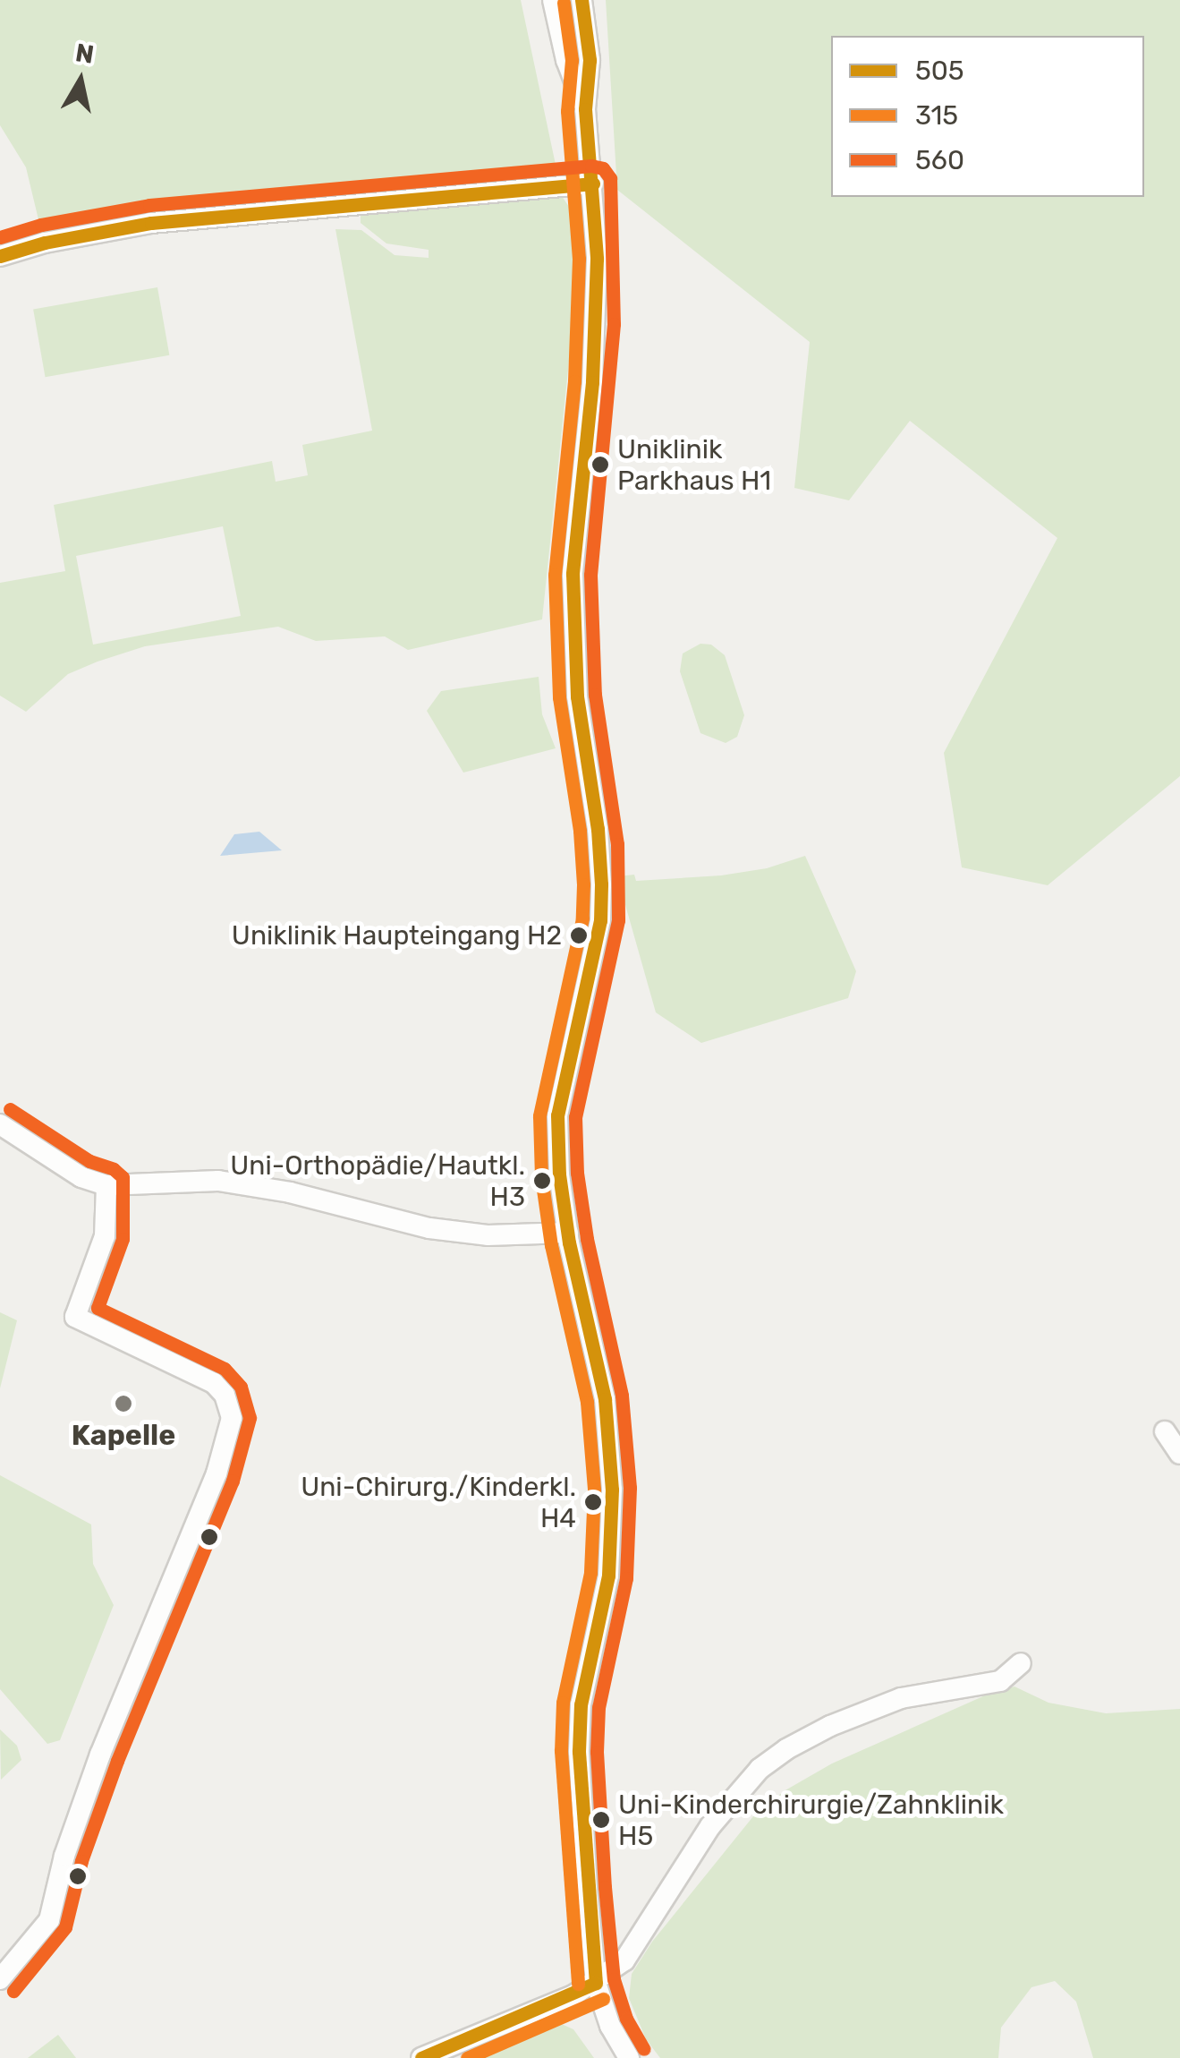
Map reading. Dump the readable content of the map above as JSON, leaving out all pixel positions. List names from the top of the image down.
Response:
{
  "places": [
    "Uniklinik Parkhaus H1",
    "Uniklinik Haupteingang H2",
    "Uni-Orthopädie/Hautkl. H3",
    "Kapelle",
    "Uni-Chirurg./Kinderkl. H4",
    "Uni-Kinderchirurgie/Zahnklinik H5"
  ],
  "lines": ["transit line 505", "transit line 315", "transit line 560"],
  "legend": ["505", "315", "560"],
  "north": "top"
}
